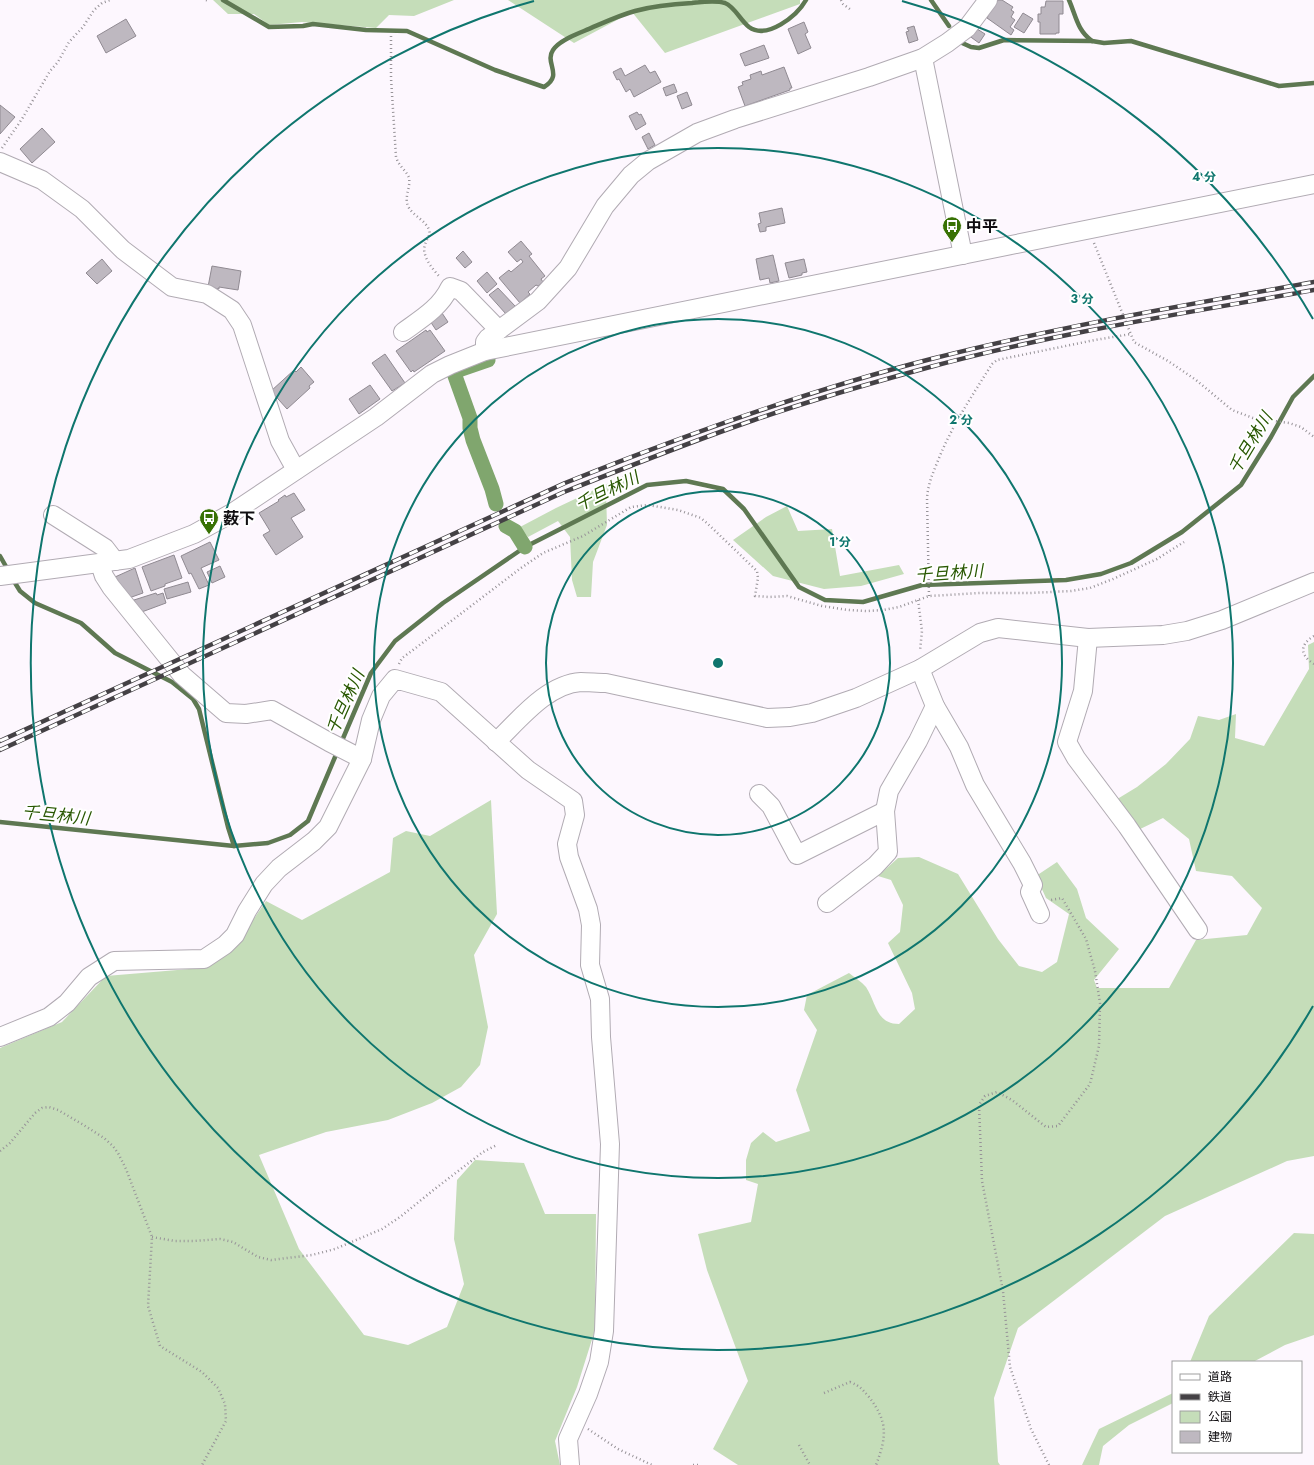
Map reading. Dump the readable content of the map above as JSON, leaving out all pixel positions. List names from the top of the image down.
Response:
{
  "water": ["千旦林川"],
  "places": {
    "bus stop": ["中平", "薮下"]
  },
  "legend": [
    "道路",
    "鉄道",
    "公園",
    "建物"
  ],
  "rings": [
    "4 分",
    "3 分",
    "2 分",
    "1 分"
  ]
}
